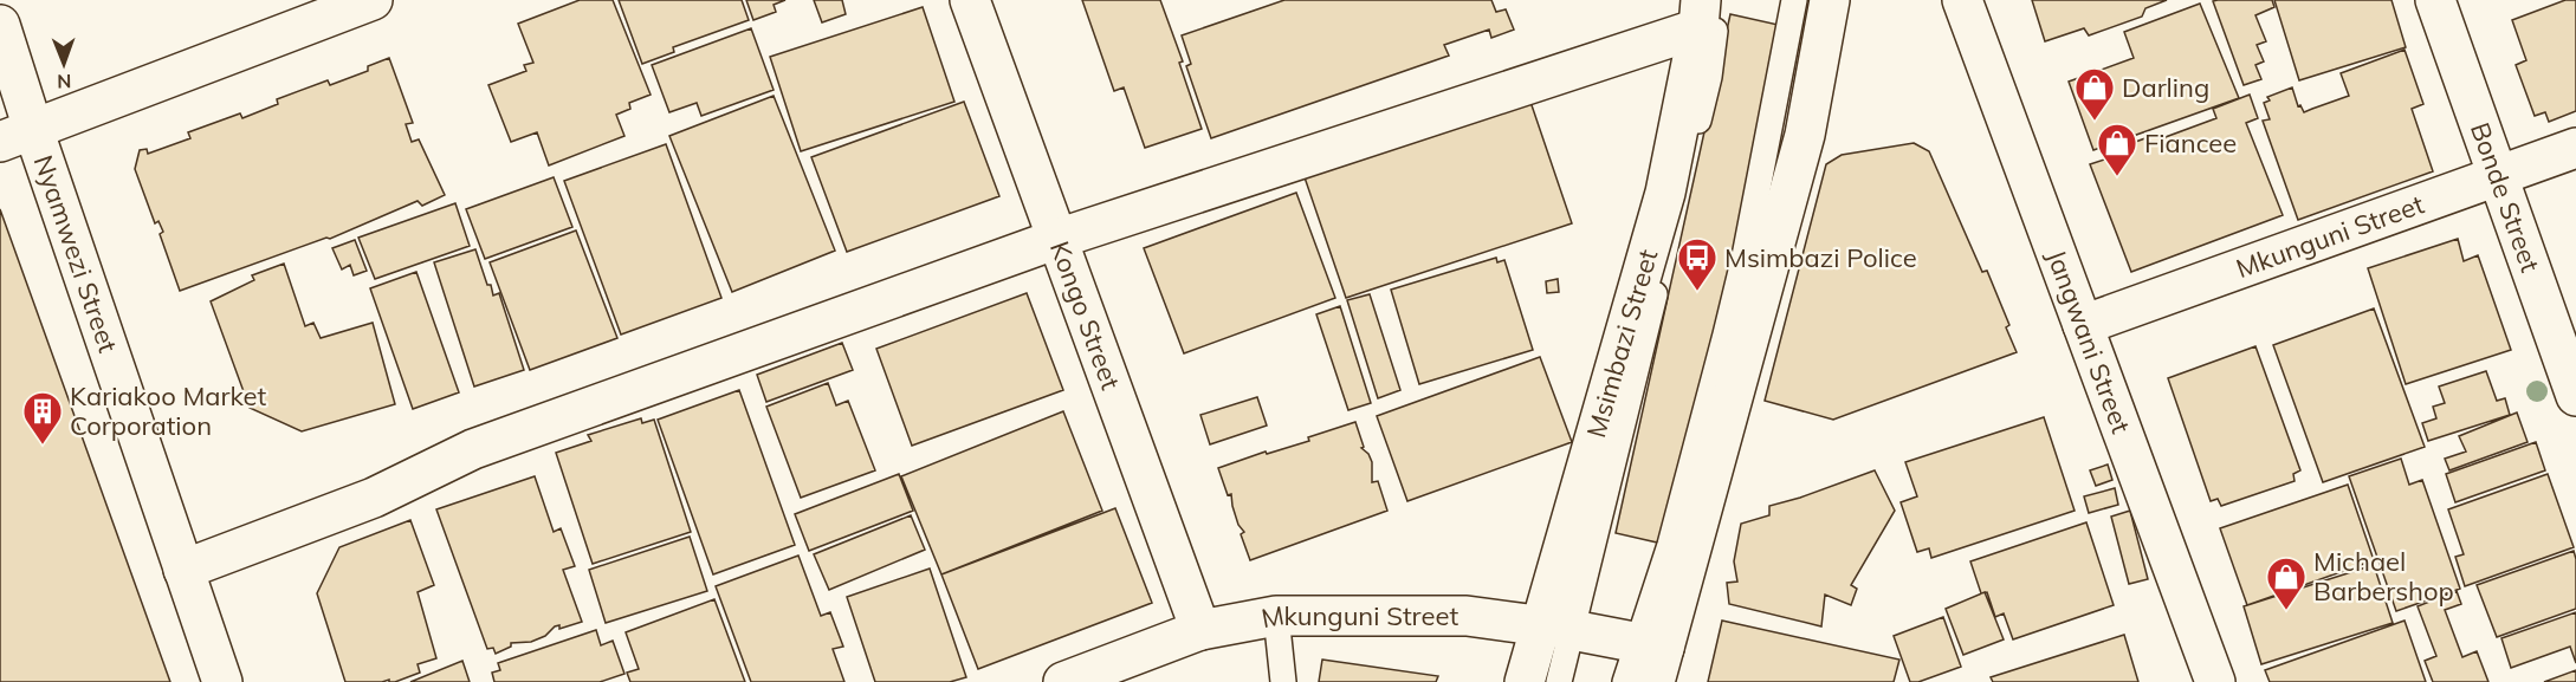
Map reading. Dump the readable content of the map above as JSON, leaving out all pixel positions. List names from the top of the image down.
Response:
{
  "streets": {
    "street": [
      "Bonde Street",
      "Mkunguni Street",
      "Nyamwezi Street",
      "Kongo Street",
      "Jangwani Street",
      "Msimbazi Street"
    ]
  },
  "crossings": [
    ["Bonde Street", "Mkunguni Street"],
    ["Mkunguni Street", "Kongo Street"],
    ["Mkunguni Street", "Jangwani Street"],
    ["Mkunguni Street", "Msimbazi Street"]
  ],
  "places": {
    "shop": ["Darling", "Fiancee", "Michael Barbershop"],
    "bus stop": ["Msimbazi Police"],
    "building": ["Kariakoo Market Corporation"]
  },
  "north": "bottom"
}
